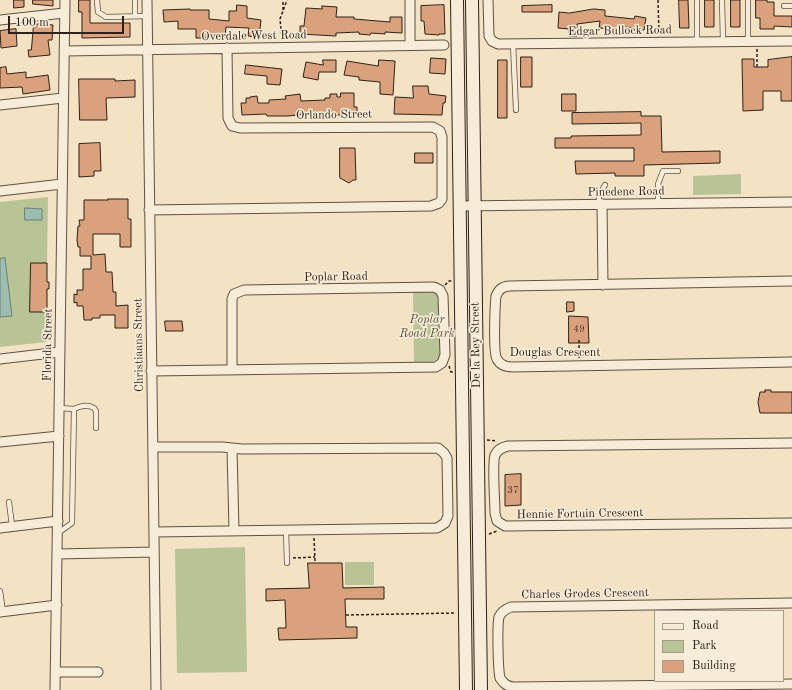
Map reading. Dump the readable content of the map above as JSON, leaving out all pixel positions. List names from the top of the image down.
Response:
{
  "streets": {
    "main road": ["De la Rey Street"],
    "street": [
      "Edgar Bullock Road",
      "Overdale West Road",
      "Orlando Street",
      "Pinedene Road",
      "Poplar Road",
      "Florida Street",
      "Christiaans Street",
      "Douglas Crescent",
      "Hennie Fortuin Crescent",
      "Charles Grodes Crescent"
    ]
  },
  "crossings": [
    ["Overdale West Road", "Orlando Street"],
    ["Overdale West Road", "Florida Street"],
    ["Overdale West Road", "Christiaans Street"],
    ["Orlando Street", "Christiaans Street"],
    ["Pinedene Road", "De la Rey Street"]
  ],
  "parks": ["Poplar Road Park"],
  "house_numbers": ["49", "37"],
  "legend": ["Road", "Park", "Building"],
  "scale_bar": "100 m"
}
